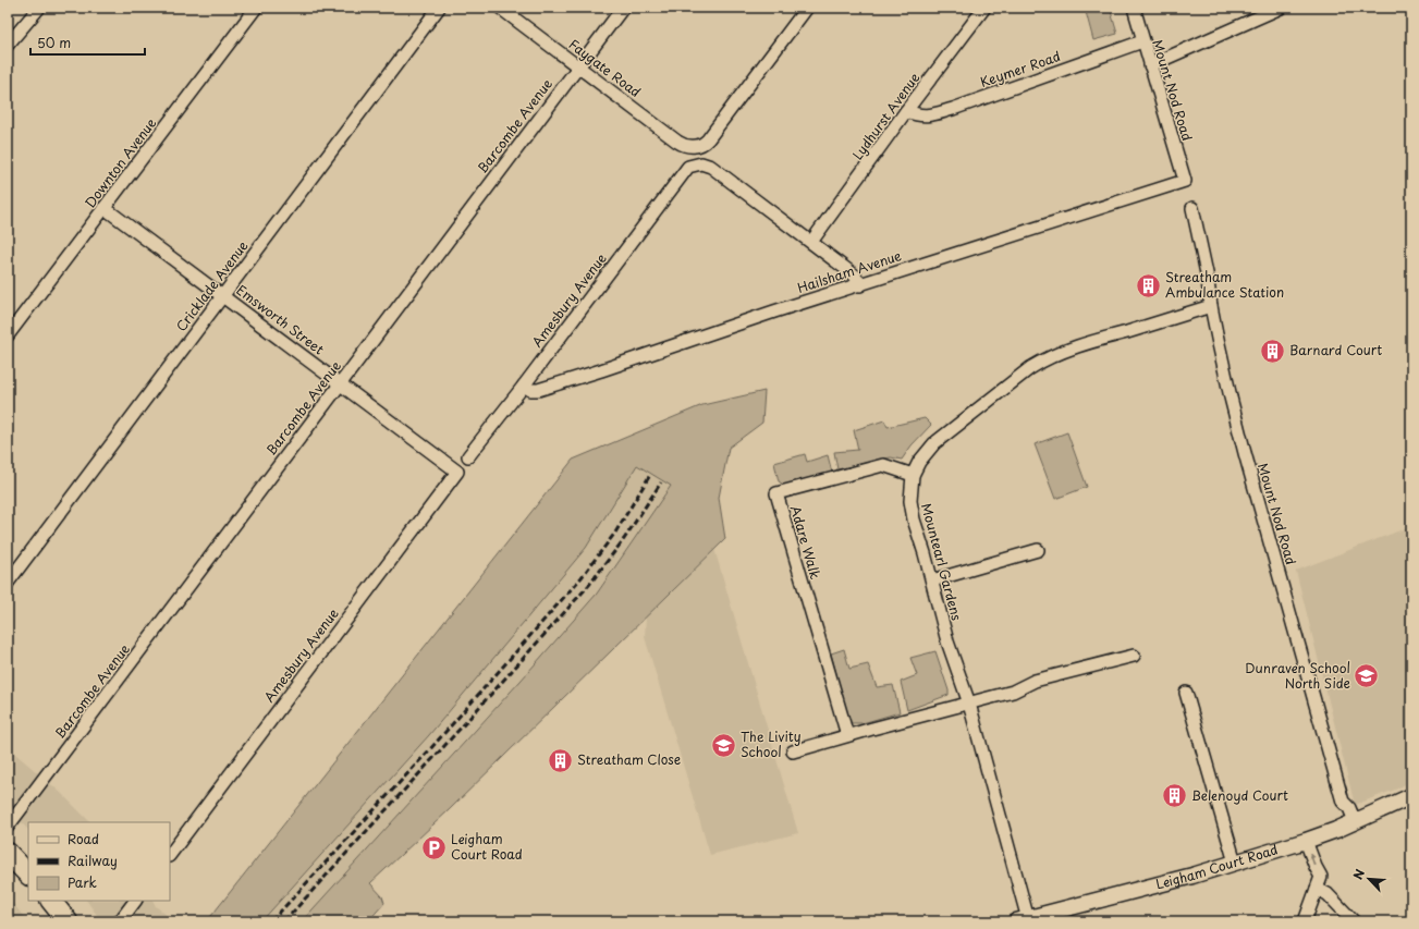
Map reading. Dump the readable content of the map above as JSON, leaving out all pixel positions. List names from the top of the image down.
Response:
{
  "streets": {
    "street": [
      "Faygate Road",
      "Keymer Road",
      "Mount Nod Road",
      "Lydhurst Avenue",
      "Barcombe Avenue",
      "Downton Avenue",
      "Hailsham Avenue",
      "Cricklade Avenue",
      "Amesbury Avenue",
      "Emsworth Street",
      "Adare Walk",
      "Mountearl Gardens",
      "Leigham Court Road"
    ]
  },
  "crossings": [
    ["Faygate Road", "Barcombe Avenue"],
    ["Keymer Road", "Mount Nod Road"],
    ["Keymer Road", "Lydhurst Avenue"],
    ["Mount Nod Road", "Hailsham Avenue"],
    ["Mount Nod Road", "Mountearl Gardens"],
    ["Mount Nod Road", "Leigham Court Road"],
    ["Lydhurst Avenue", "Amesbury Avenue"],
    ["Barcombe Avenue", "Emsworth Street"],
    ["Downton Avenue", "Emsworth Street"],
    ["Hailsham Avenue", "Amesbury Avenue"],
    ["Cricklade Avenue", "Emsworth Street"],
    ["Amesbury Avenue", "Emsworth Street"],
    ["Adare Walk", "Mountearl Gardens"],
    ["Mountearl Gardens", "Leigham Court Road"]
  ],
  "places": {
    "building": [
      "Streatham Ambulance Station",
      "Barnard Court",
      "Streatham Close",
      "Belenoyd Court"
    ],
    "school or university": ["Dunraven School North Side", "The Livity School"],
    "parking": ["Leigham Court Road"]
  },
  "legend": ["Road", "Railway", "Park"],
  "scale_bar": "50 m",
  "north": "top left"
}
